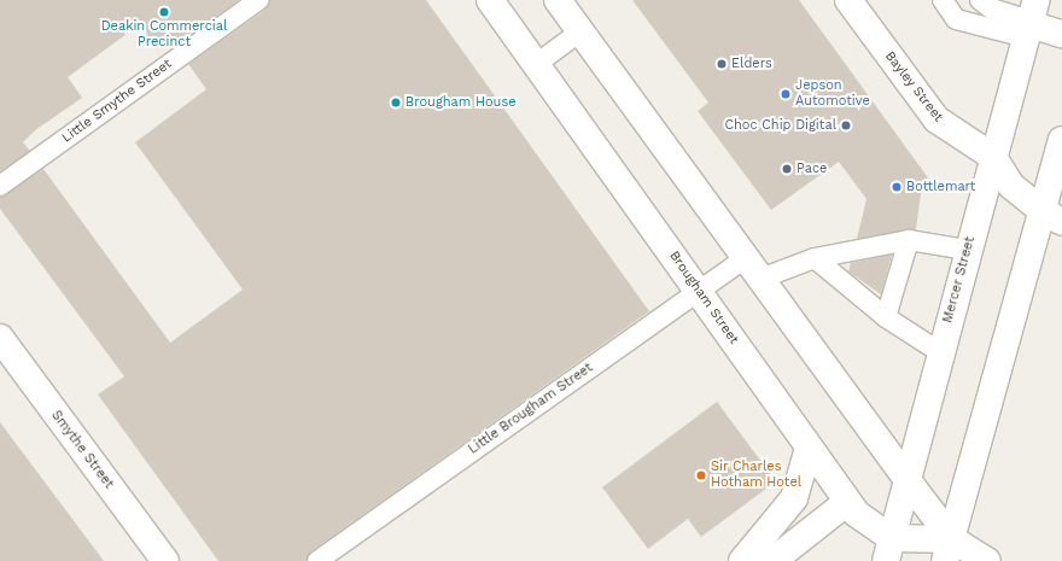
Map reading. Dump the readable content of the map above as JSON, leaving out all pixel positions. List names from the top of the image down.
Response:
{
  "streets": {
    "street": [
      "Bayley Street",
      "Mercer Street",
      "Brougham Street",
      "Smythe Street"
    ],
    "lane": ["Little Smythe Street", "Little Brougham Street"]
  },
  "crossings": [
    ["Bayley Street", "Mercer Street"],
    ["Mercer Street", "Brougham Street"],
    ["Brougham Street", "Little Brougham Street"]
  ],
  "places": [
    "Deakin Commercial Precinct",
    "Elders",
    "Jepson Automotive",
    "Brougham House",
    "Choc Chip Digital",
    "Pace",
    "Bottlemart",
    "Sir Charles Hotham Hotel"
  ]
}
